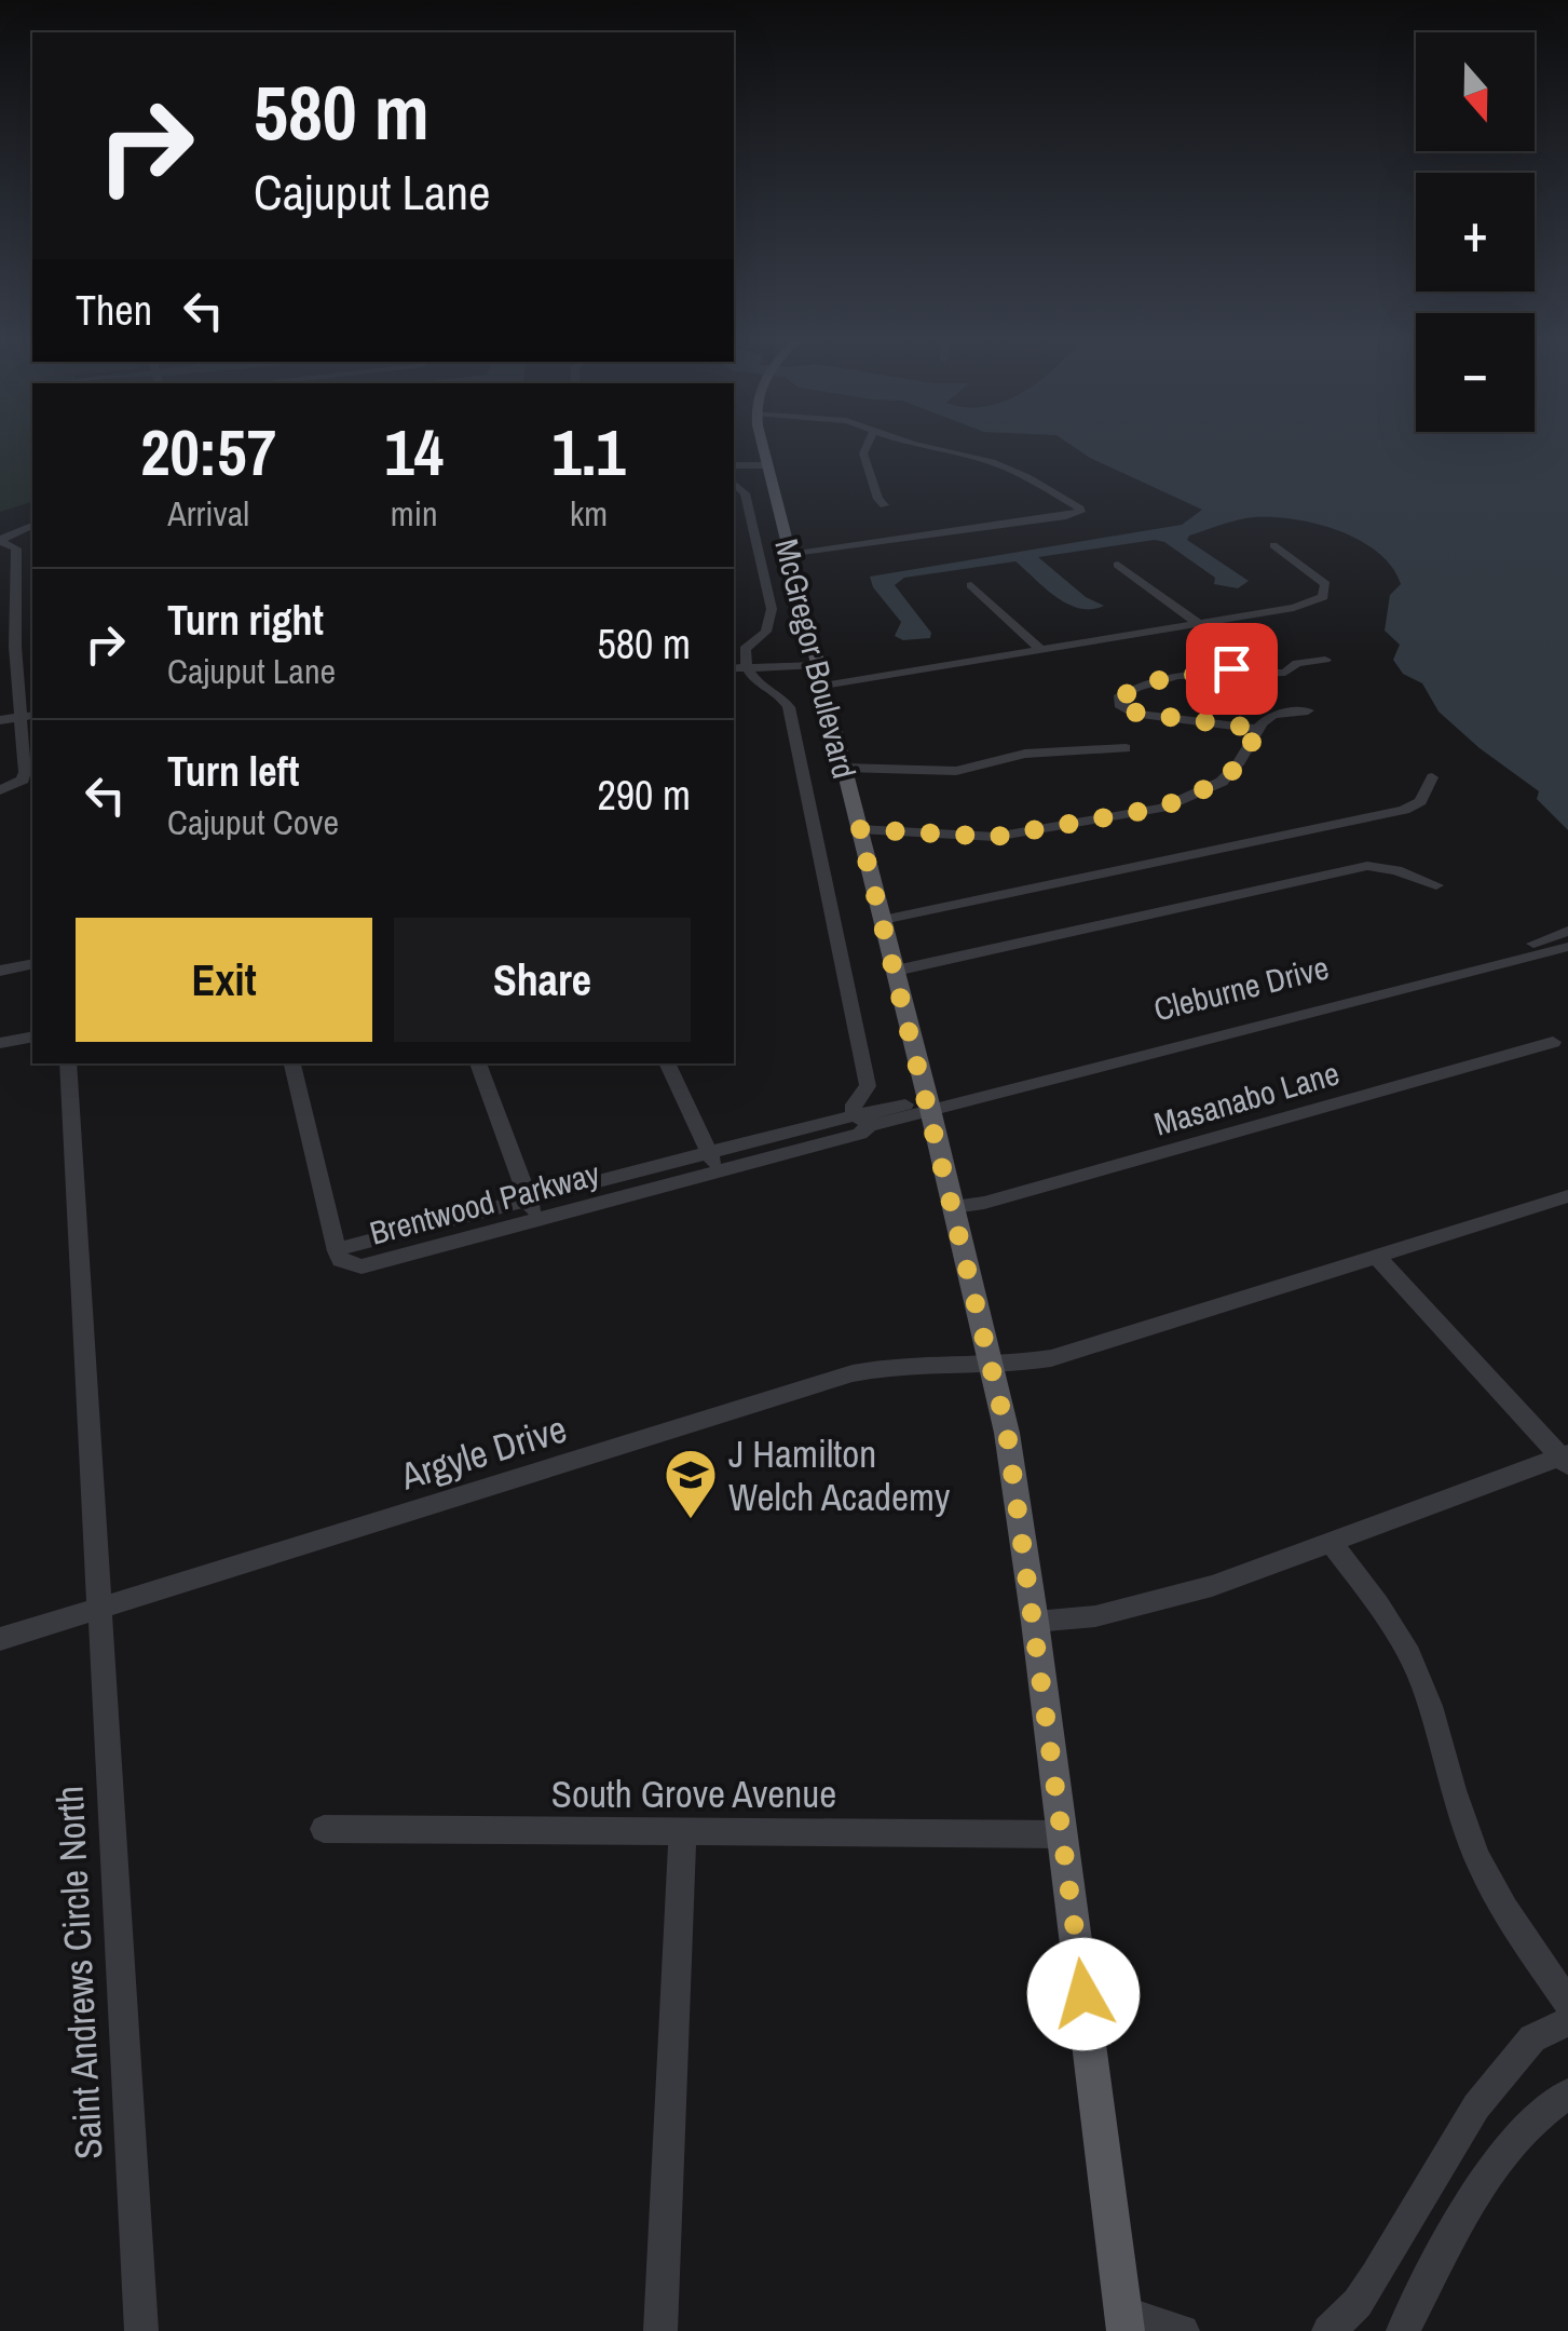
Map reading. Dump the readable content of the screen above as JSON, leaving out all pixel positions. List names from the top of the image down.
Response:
{
  "streets": {
    "main road": ["McGregor Boulevard"],
    "street": [
      "Cleburne Drive",
      "Masanabo Lane",
      "Brentwood Parkway",
      "Argyle Drive",
      "South Grove Avenue",
      "Saint Andrews Circle North"
    ]
  },
  "crossings": [
    ["McGregor Boulevard", "Cleburne Drive"],
    ["McGregor Boulevard", "Masanabo Lane"],
    ["McGregor Boulevard", "Brentwood Parkway"],
    ["McGregor Boulevard", "Argyle Drive"],
    ["McGregor Boulevard", "South Grove Avenue"],
    ["Cleburne Drive", "Brentwood Parkway"],
    ["Argyle Drive", "Saint Andrews Circle North"]
  ],
  "places": {
    "school or university": ["J Hamilton Welch Academy"]
  },
  "north": "bottom",
  "page": {
    "map_buttons": ["+", "−"],
    "turn": ["580 m", "Cajuput Lane"],
    "then": "Then",
    "eta": [
      "20:57",
      "Arrival",
      "14",
      "min",
      "1.1",
      "km"
    ],
    "list": [
      {
        "name": "Turn right",
        "note": "Cajuput Lane",
        "value": "580 m"
      },
      {
        "name": "Turn left",
        "note": "Cajuput Cove",
        "value": "290 m"
      }
    ],
    "buttons": ["Exit", "Share"]
  }
}
